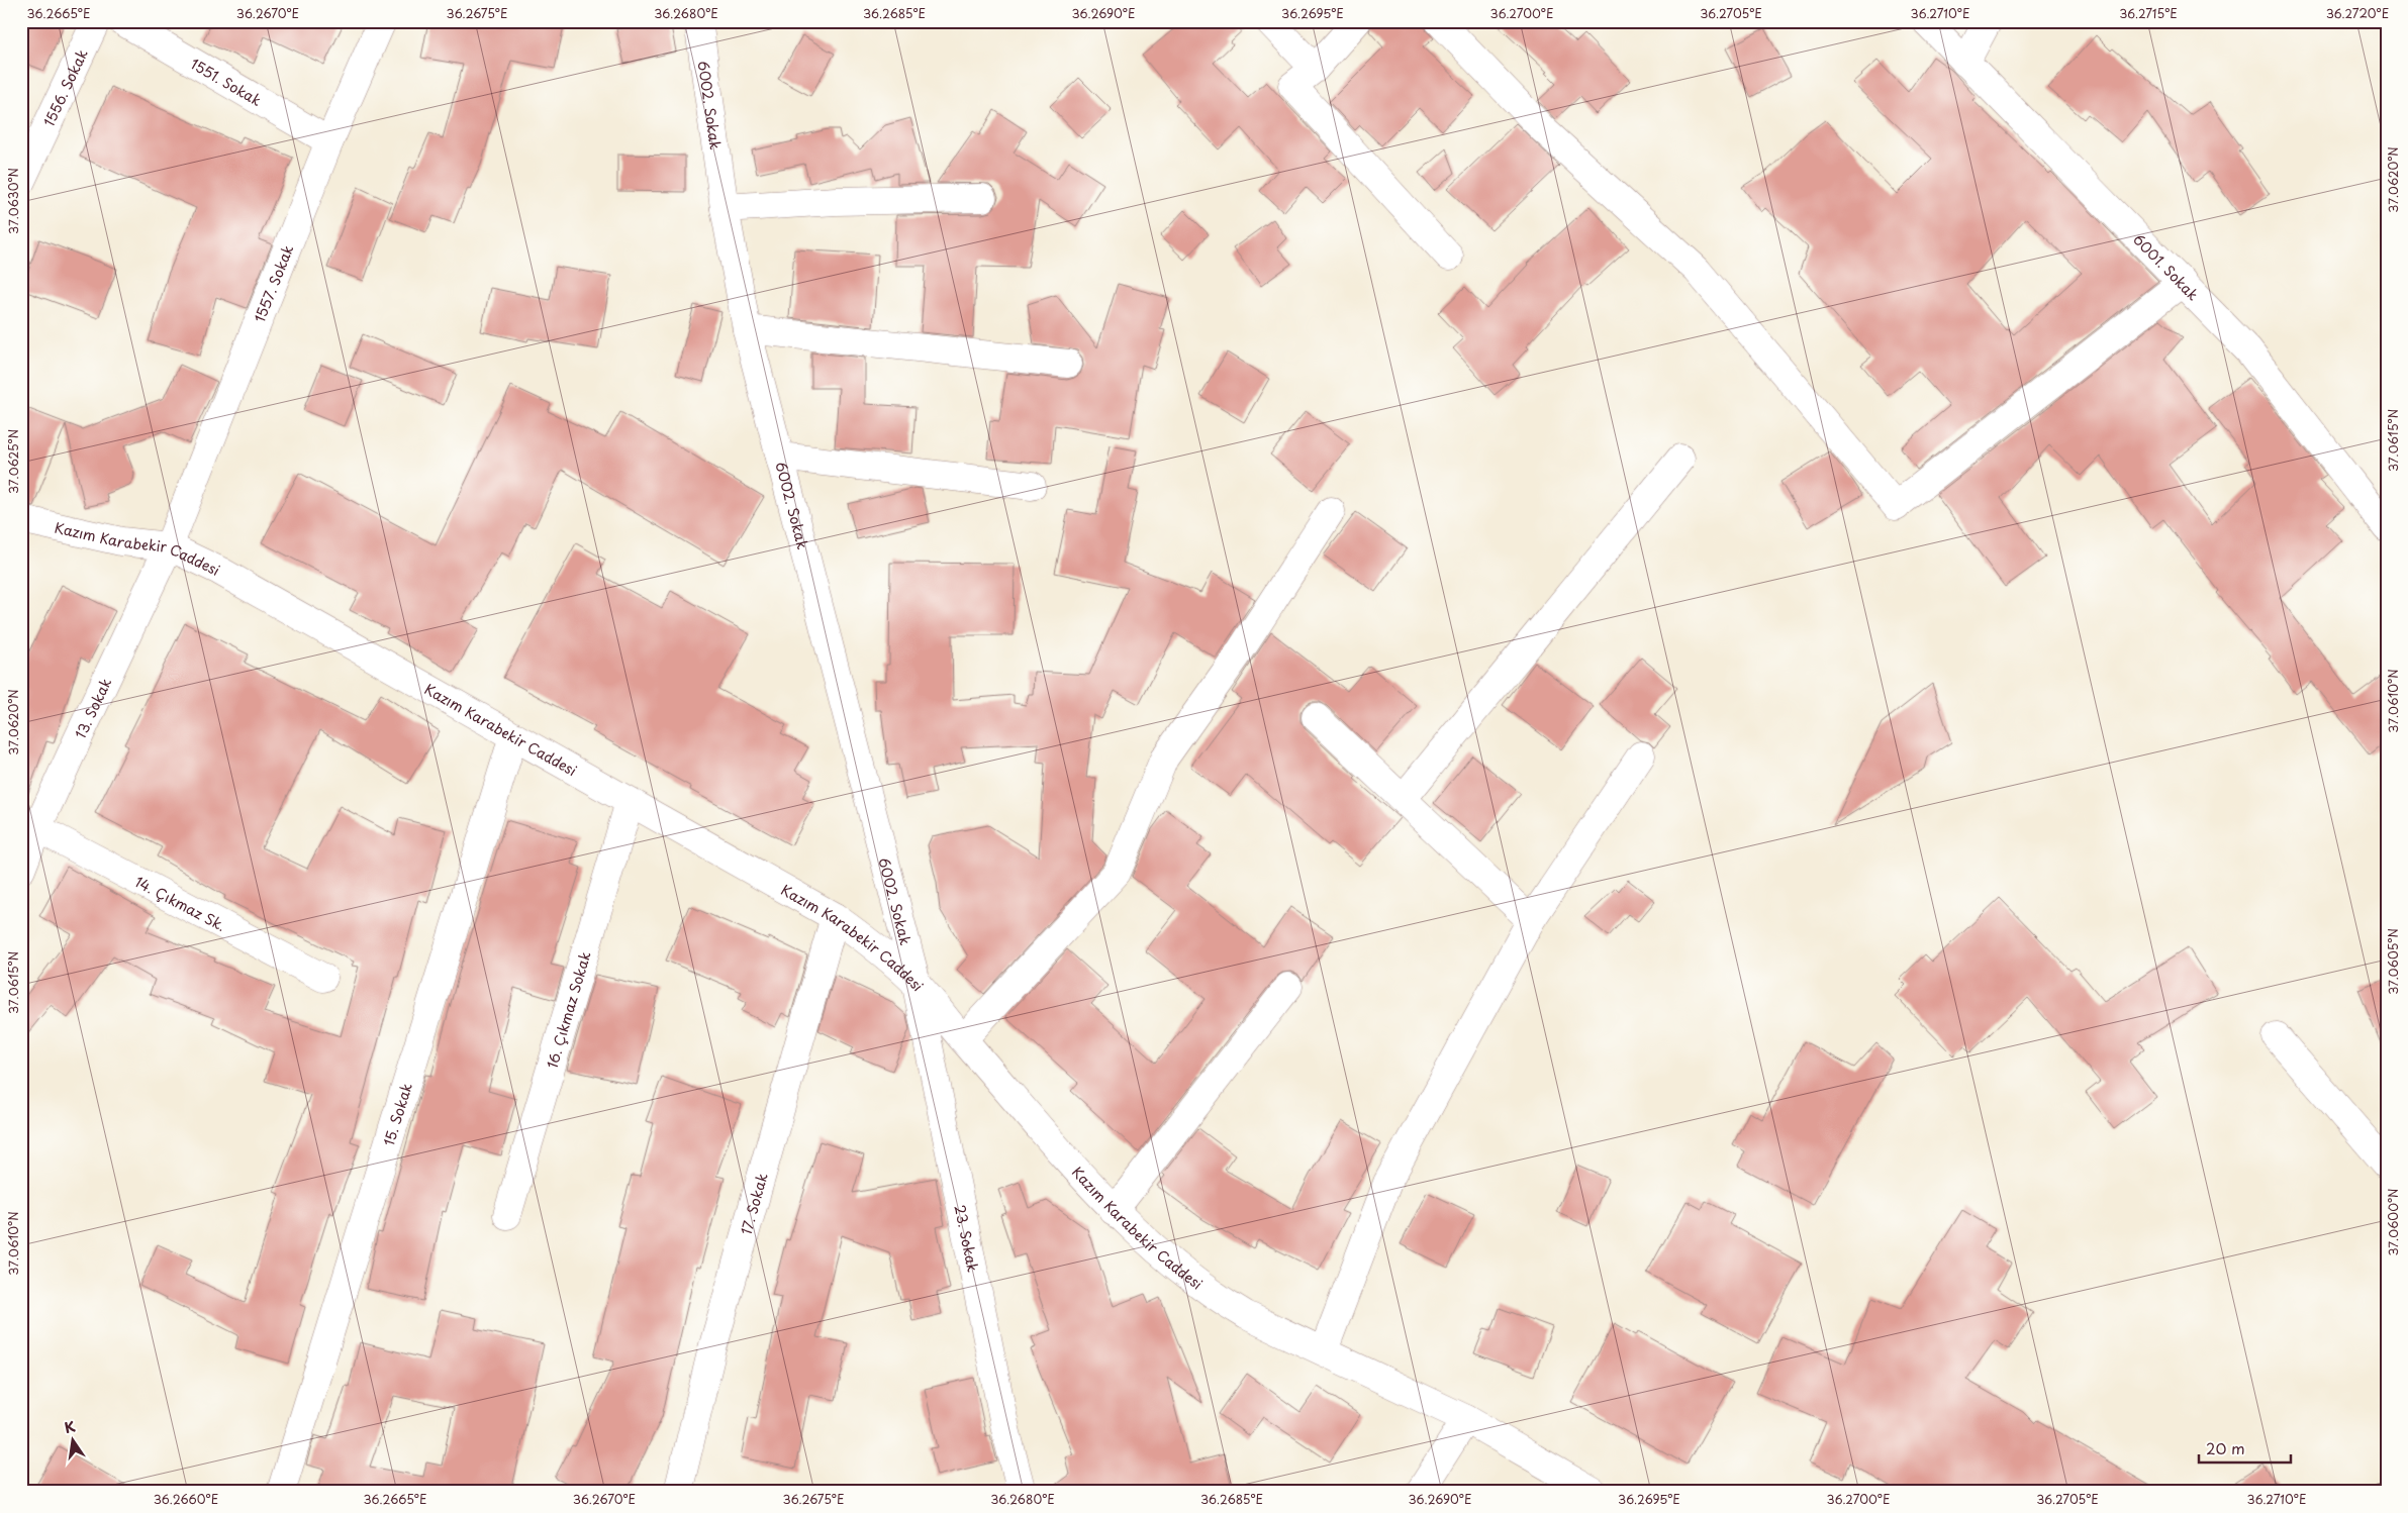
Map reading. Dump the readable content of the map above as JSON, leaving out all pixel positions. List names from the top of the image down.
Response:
{
  "streets": {
    "street": [
      "1551. Sokak",
      "1556. Sokak",
      "6002. Sokak",
      "6001. Sokak",
      "1557. Sokak",
      "Kazım Karabekir Caddesi",
      "13. Sokak",
      "14. Çıkmaz Sk.",
      "16. Çıkmaz Sokak",
      "15. Sokak",
      "17. Sokak",
      "23. Sokak"
    ]
  },
  "crossings": [
    ["1551. Sokak", "1557. Sokak"],
    ["6002. Sokak", "Kazım Karabekir Caddesi"],
    ["6002. Sokak", "23. Sokak"],
    ["1557. Sokak", "Kazım Karabekir Caddesi"],
    ["1557. Sokak", "13. Sokak"],
    ["Kazım Karabekir Caddesi", "13. Sokak"],
    ["Kazım Karabekir Caddesi", "16. Çıkmaz Sokak"],
    ["Kazım Karabekir Caddesi", "15. Sokak"],
    ["Kazım Karabekir Caddesi", "17. Sokak"],
    ["Kazım Karabekir Caddesi", "23. Sokak"],
    ["13. Sokak", "14. Çıkmaz Sk."]
  ],
  "scale_bar": "20 m",
  "north": "top",
  "coordinates": [
    "36.2665°E",
    "36.2670°E",
    "36.2675°E",
    "36.2680°E",
    "36.2685°E",
    "36.2690°E",
    "36.2695°E",
    "36.2700°E",
    "36.2705°E",
    "36.2710°E",
    "36.2715°E",
    "36.2720°E",
    "37.0620°N",
    "37.0630°N",
    "37.0615°N",
    "37.0625°N",
    "37.0610°N",
    "37.0605°N",
    "37.0600°N",
    "36.2660°E"
  ]
}
